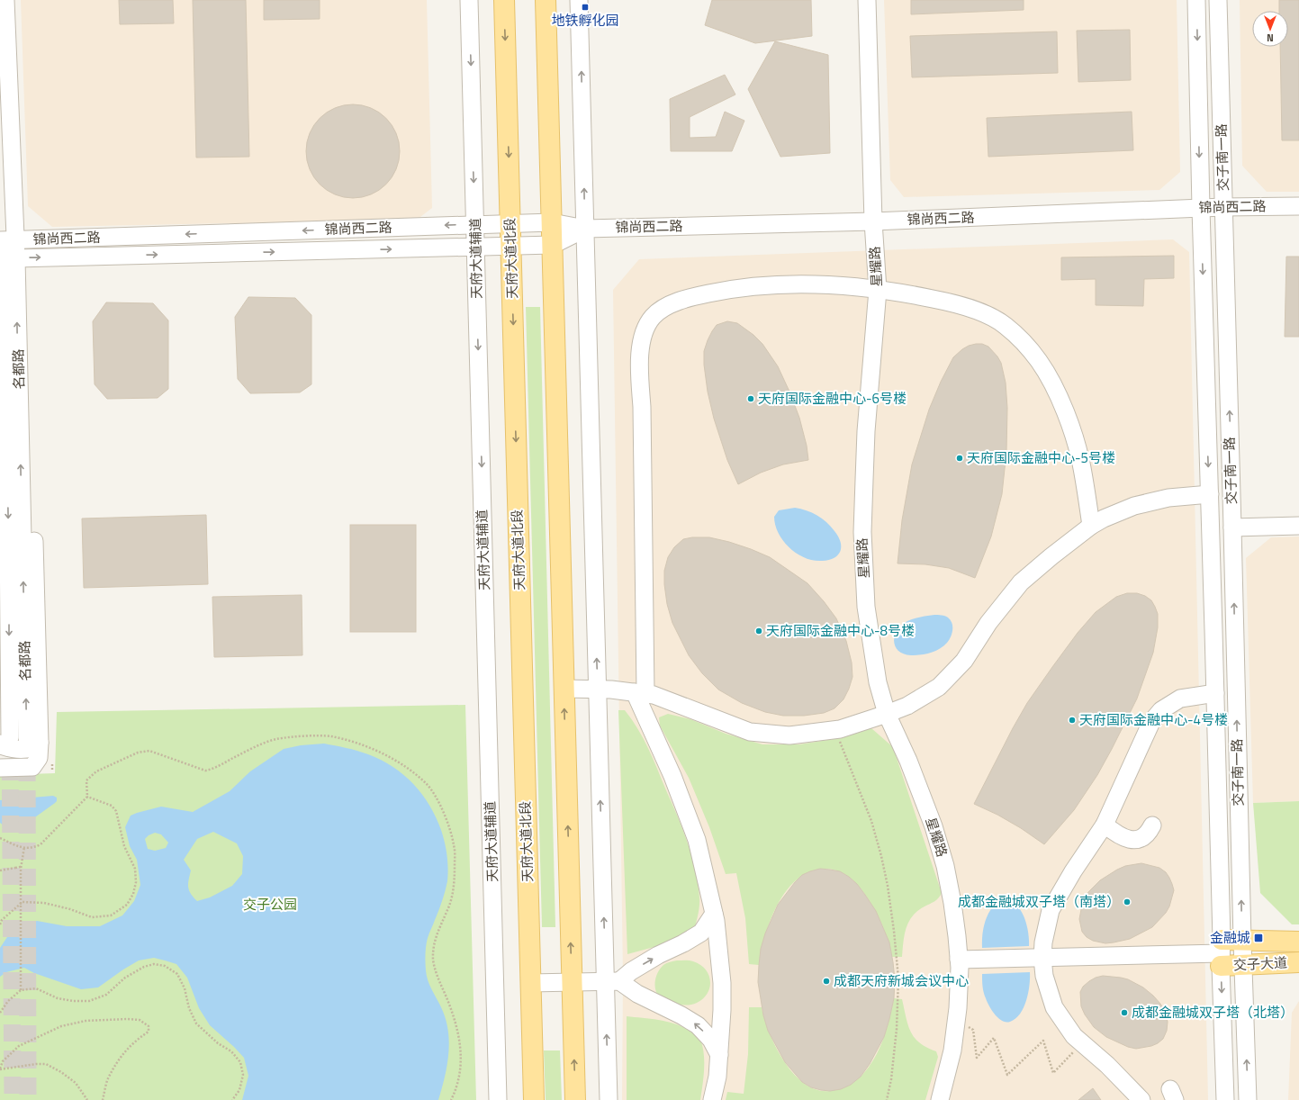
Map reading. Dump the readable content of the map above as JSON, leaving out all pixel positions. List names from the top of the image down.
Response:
{
  "streets": {
    "main road": ["天府大道北段", "交子大道"],
    "street": [
      "交子南一路",
      "锦尚西二路",
      "天府大道辅道",
      "星耀路",
      "名都路"
    ]
  },
  "crossings": [
    ["交子南一路", "锦尚西二路"],
    ["交子南一路", "交子大道"],
    ["锦尚西二路", "天府大道辅道"],
    ["锦尚西二路", "天府大道北段"],
    ["锦尚西二路", "星耀路"],
    ["锦尚西二路", "名都路"]
  ],
  "parks": ["交子公园"],
  "places": {
    "transit": ["地铁孵化园", "金融城"],
    "other": [
      "天府国际金融中心-6号楼",
      "天府国际金融中心-5号楼",
      "天府国际金融中心-8号楼",
      "天府国际金融中心-4号楼",
      "成都金融城双子塔（南塔）",
      "成都天府新城会议中心",
      "成都金融城双子塔（北塔）"
    ]
  },
  "north": "bottom"
}
